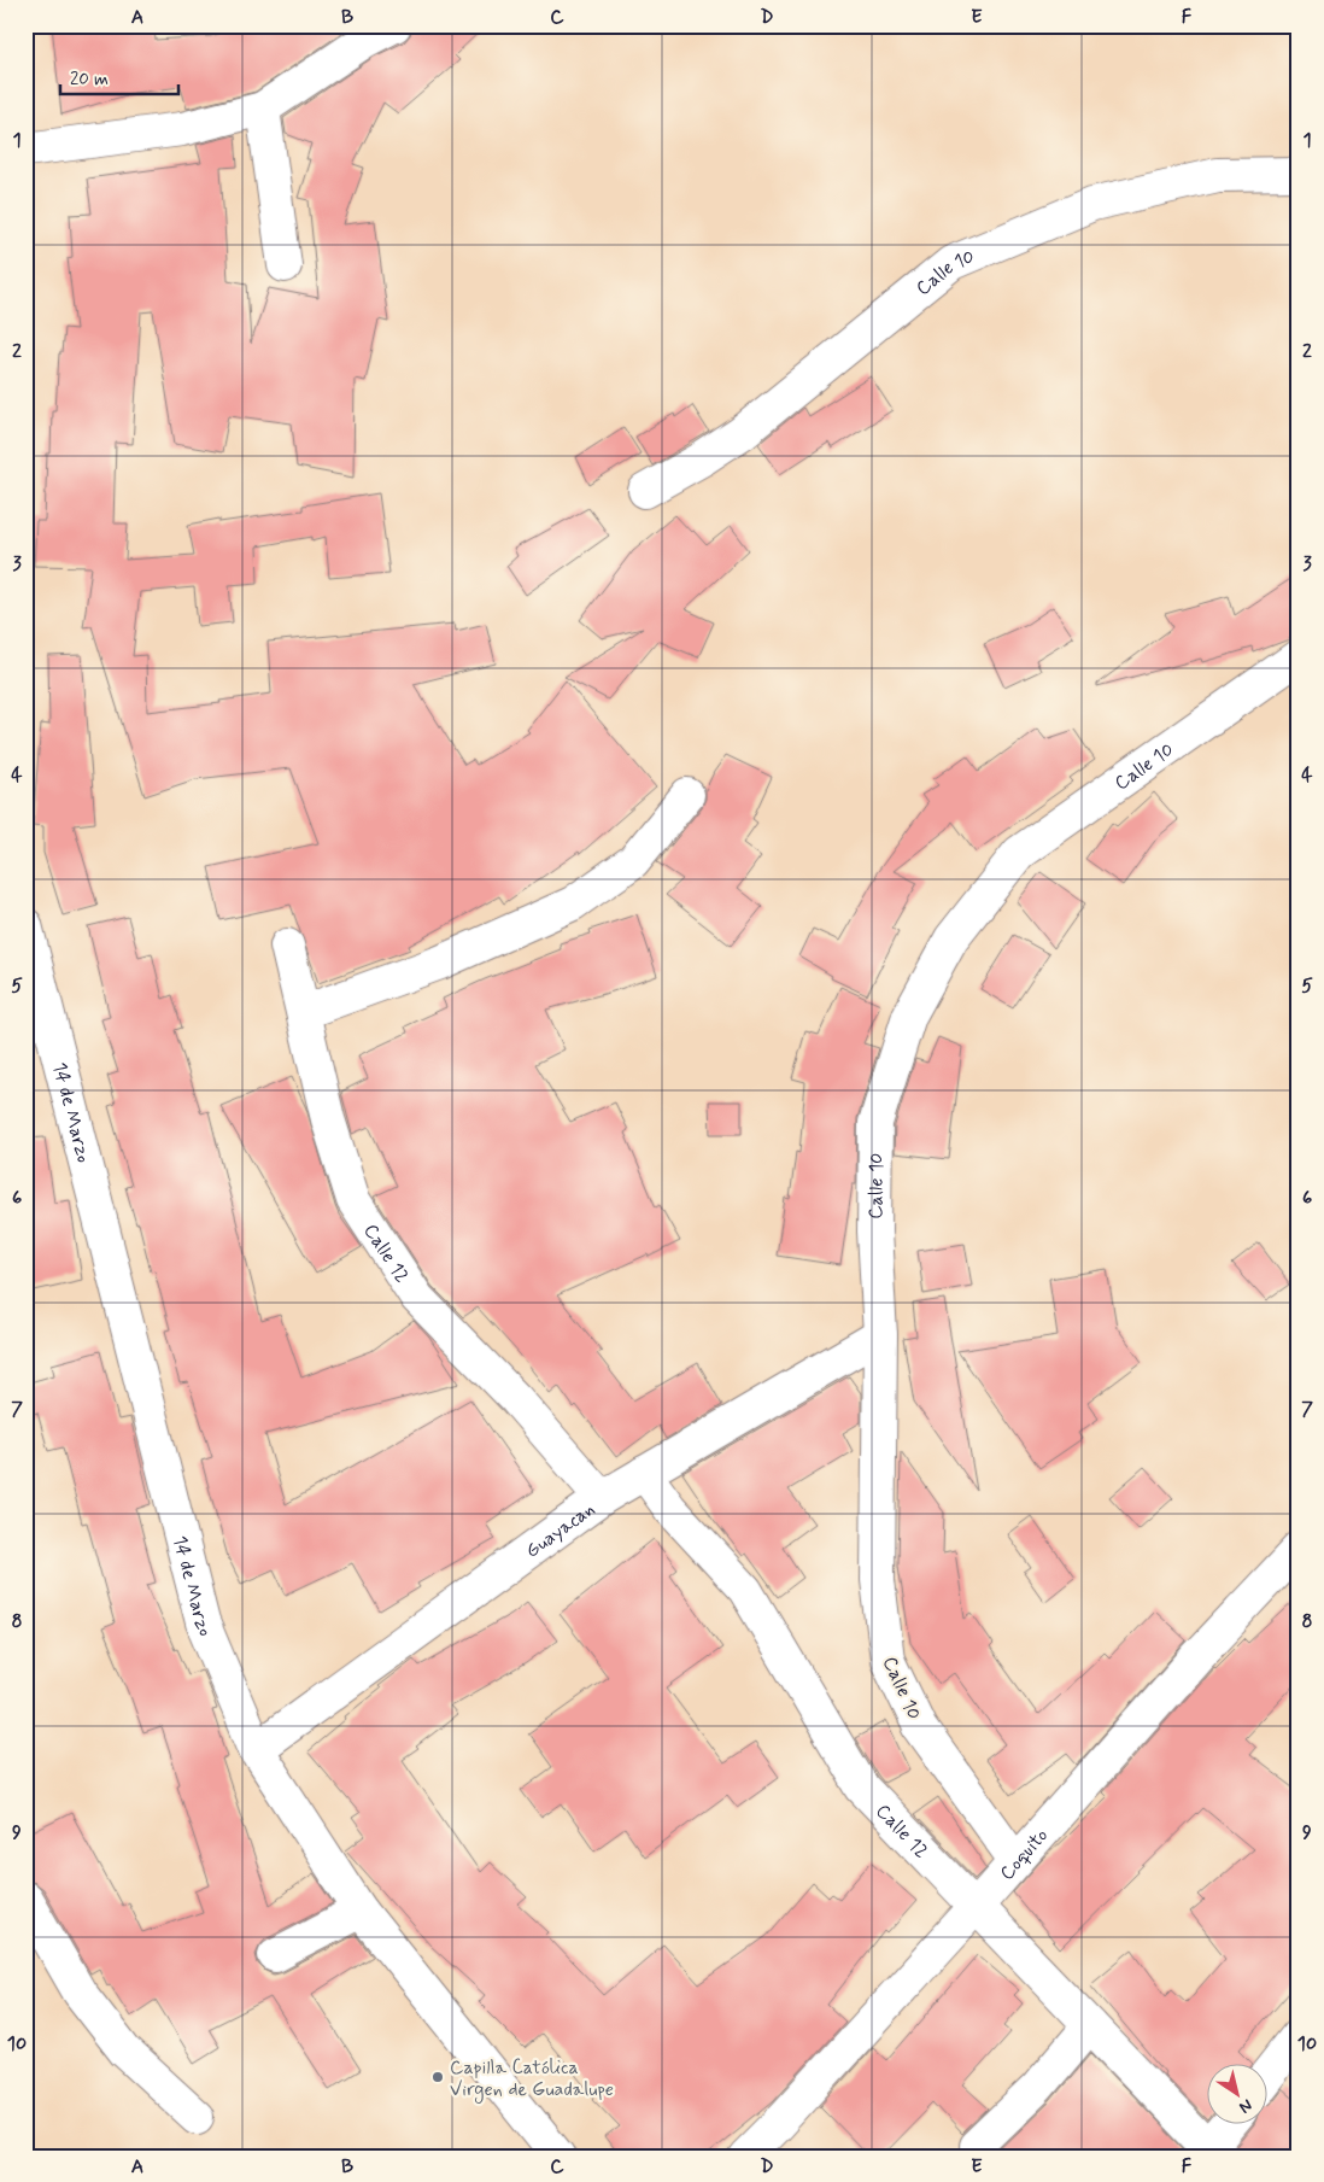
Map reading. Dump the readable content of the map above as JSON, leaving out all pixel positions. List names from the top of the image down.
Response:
{
  "streets": {
    "street": [
      "Calle 10",
      "14 de Marzo",
      "Calle 12",
      "Guayacan",
      "Coquito"
    ]
  },
  "crossings": [
    ["Calle 10", "Guayacan"],
    ["Calle 10", "Coquito"],
    ["14 de Marzo", "Guayacan"],
    ["Calle 12", "Guayacan"],
    ["Calle 12", "Coquito"]
  ],
  "places": ["Capilla Católica Virgen de Guadalupe"],
  "scale_bar": "20 m",
  "north": "bottom right",
  "grid": {
    "columns": [
      "A",
      "B",
      "C",
      "D",
      "E",
      "F"
    ],
    "rows": [
      "1",
      "2",
      "3",
      "4",
      "5",
      "6",
      "7",
      "8",
      "9",
      "10"
    ]
  }
}
